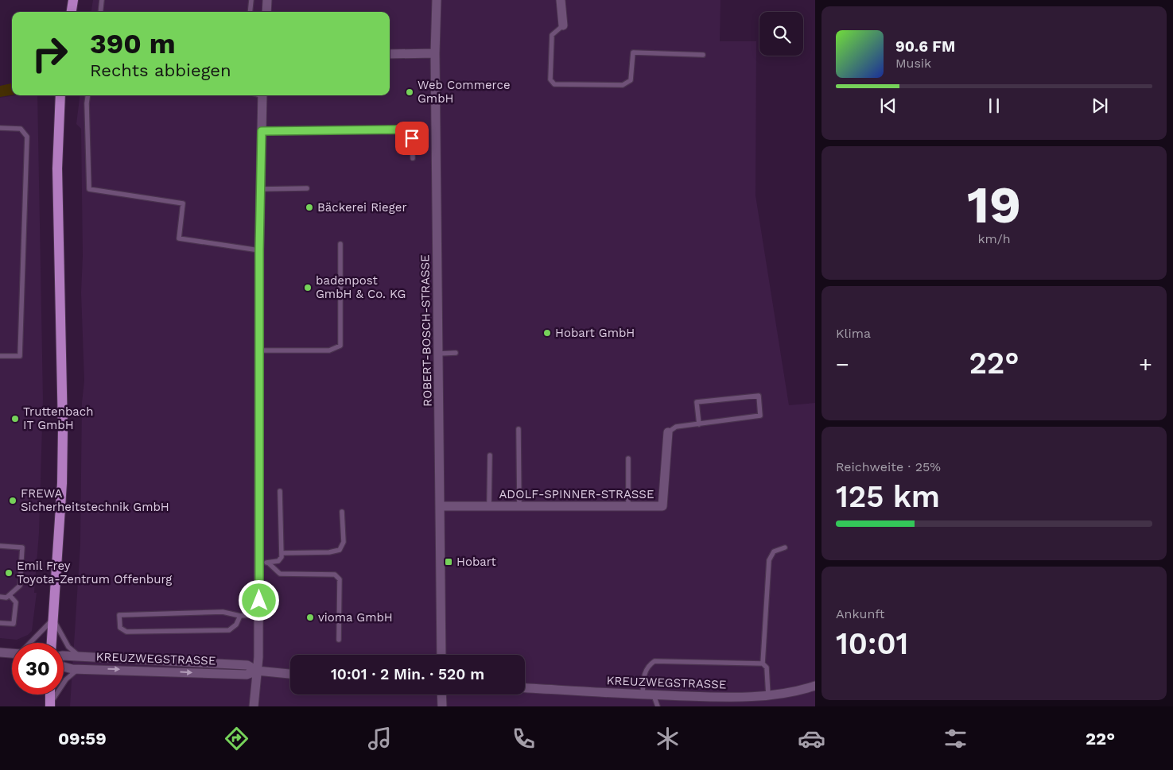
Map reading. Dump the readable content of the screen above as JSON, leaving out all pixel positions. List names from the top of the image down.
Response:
{
  "streets": {
    "street": ["ROBERT-BOSCH-STRASSE", "ADOLF-SPINNER-STRASSE", "KREUZWEGSTRASSE"]
  },
  "crossings": [
    ["ROBERT-BOSCH-STRASSE", "ADOLF-SPINNER-STRASSE"]
  ],
  "places": {
    "other": [
      "Web Commerce GmbH",
      "Bäckerei Rieger",
      "badenpost GmbH & Co. KG",
      "Hobart GmbH",
      "Truttenbach IT GmbH",
      "FREWA Sicherheitstechnik GmbH",
      "Emil Frey Toyota-Zentrum Offenburg",
      "vioma GmbH"
    ],
    "transit": ["Hobart"]
  },
  "page": {
    "turn": ["390 m", "Rechts abbiegen"],
    "song": ["90.6 FM", "Musik"],
    "tile": [
      ["19", "km/h"],
      "Klima",
      ["Reichweite · 25%", "125 km"],
      ["Ankunft", "10:01"]
    ],
    "heat": ["−", "22°", "+"],
    "limit": "30",
    "trip": "10:01 · 2 Min. · 520 m",
    "tabs": ["09:59", "22°"]
  }
}
